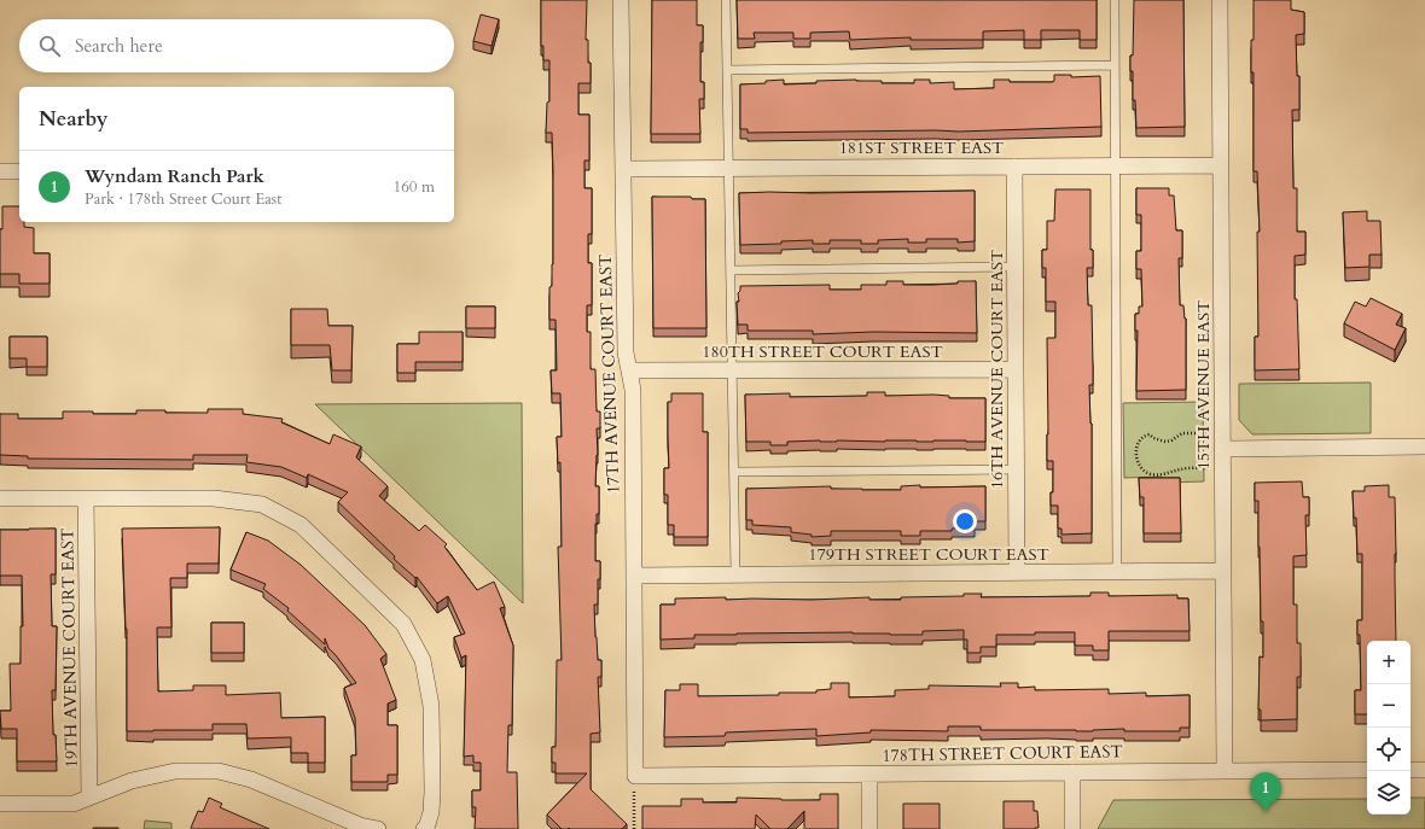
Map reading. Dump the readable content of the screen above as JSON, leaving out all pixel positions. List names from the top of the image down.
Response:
{
  "streets": {
    "street": [
      "181ST STREET EAST",
      "180TH STREET COURT EAST",
      "16TH AVENUE COURT EAST",
      "17TH AVENUE COURT EAST",
      "15TH AVENUE EAST",
      "179TH STREET COURT EAST",
      "19TH AVENUE COURT EAST",
      "178TH STREET COURT EAST"
    ]
  },
  "crossings": [
    ["181ST STREET EAST", "16TH AVENUE COURT EAST"],
    ["181ST STREET EAST", "17TH AVENUE COURT EAST"],
    ["181ST STREET EAST", "15TH AVENUE EAST"],
    ["180TH STREET COURT EAST", "16TH AVENUE COURT EAST"],
    ["180TH STREET COURT EAST", "17TH AVENUE COURT EAST"],
    ["16TH AVENUE COURT EAST", "179TH STREET COURT EAST"],
    ["17TH AVENUE COURT EAST", "179TH STREET COURT EAST"],
    ["17TH AVENUE COURT EAST", "178TH STREET COURT EAST"],
    ["15TH AVENUE EAST", "179TH STREET COURT EAST"],
    ["15TH AVENUE EAST", "178TH STREET COURT EAST"]
  ],
  "page": {
    "search": "Search here",
    "heading": "Nearby",
    "list": [
      {
        "mark": "1",
        "name": "Wyndam Ranch Park",
        "note": "Park · 178th Street Court East",
        "value": "160 m"
      }
    ],
    "map_buttons": ["+", "−"],
    "pins": "1"
  }
}
